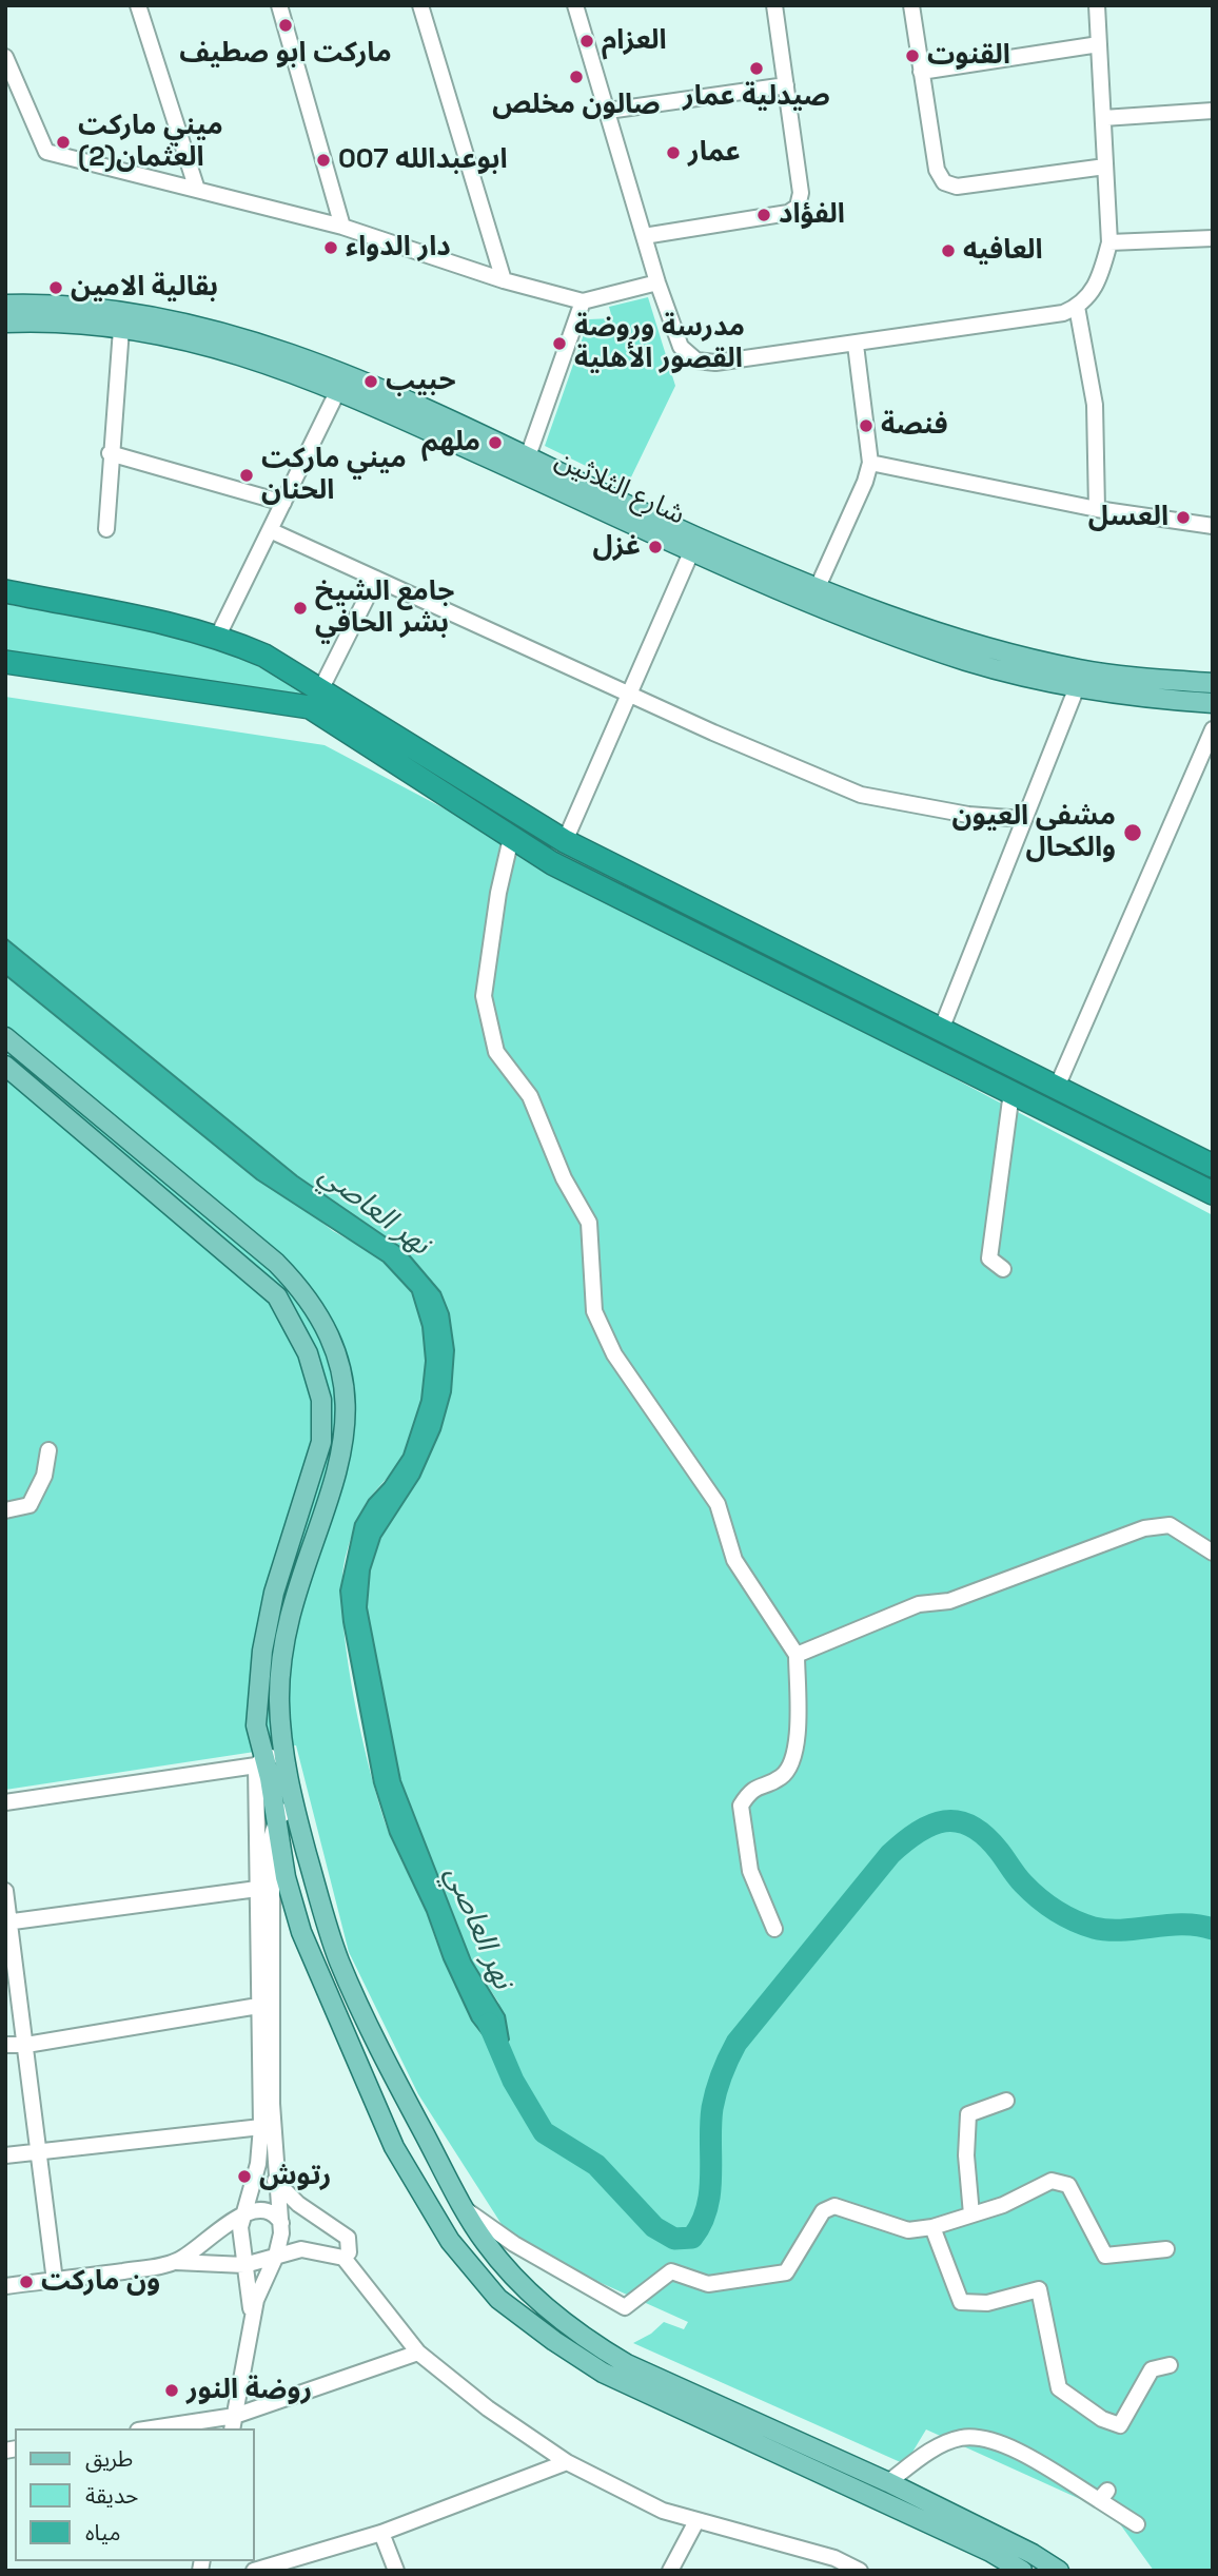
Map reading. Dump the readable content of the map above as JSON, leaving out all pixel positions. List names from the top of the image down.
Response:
{
  "streets": {
    "main road": ["شارع الثلاثين"]
  },
  "water": ["نهر العاصي"],
  "places": [
    "ماركت ابو صطيف",
    "العزام",
    "القنوت",
    "صيدلية عمار",
    "صالون مخلص",
    "ميني ماركت العثمان(2)",
    "عمار",
    "ابوعبدالله 007",
    "الفؤاد",
    "دار الدواء",
    "العافيه",
    "بقالية الامين",
    "مدرسة وروضة القصور الأهلية",
    "حبيب",
    "فنصة",
    "ملهم",
    "ميني ماركت الحنان",
    "العسل",
    "غزل",
    "جامع الشيخ بشر الحافي",
    "مشفى العيون والكحال",
    "رتوش",
    "ون ماركت",
    "روضة النور"
  ],
  "legend": ["طريق", "حديقة", "مياه"]
}
